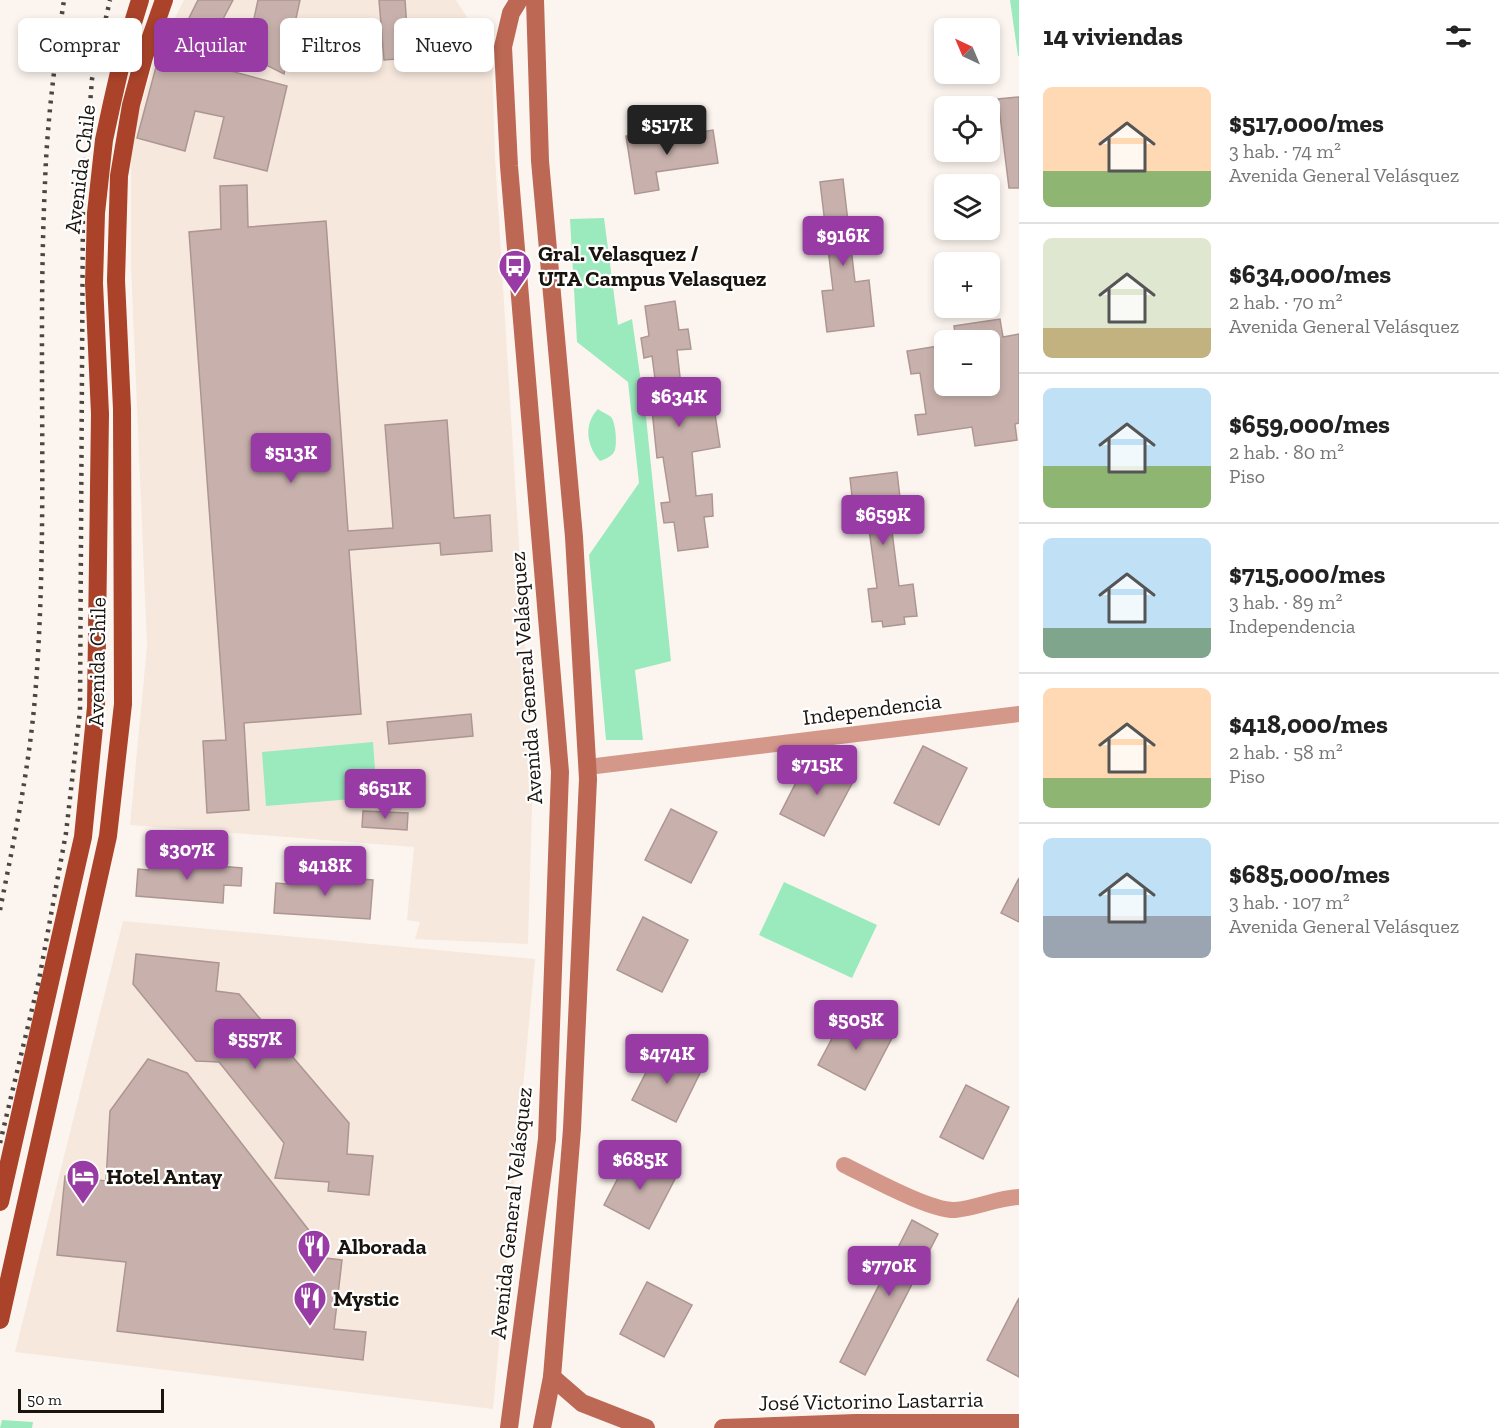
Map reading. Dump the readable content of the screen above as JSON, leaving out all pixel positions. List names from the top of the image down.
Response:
{
  "streets": {
    "main road": ["Avenida Chile", "Avenida General Velásquez", "José Victorino Lastarria"],
    "street": ["Independencia"]
  },
  "places": {
    "bus stop": ["Gral. Velasquez / UTA Campus Velasquez"],
    "hotel": ["Hotel Antay"],
    "restaurant": ["Alborada", "Mystic"]
  },
  "scale_bar": "50 m",
  "north": "top left",
  "page": {
    "heading": "14 viviendas",
    "map_buttons": ["+", "−"],
    "chip": [
      "Comprar",
      "Alquilar",
      "Filtros",
      "Nuevo"
    ],
    "list": [
      {
        "name": "$517,000/mes",
        "note": "3 hab. · 74 m² · Avenida General Velásquez"
      },
      {
        "name": "$634,000/mes",
        "note": "2 hab. · 70 m² · Avenida General Velásquez"
      },
      {
        "name": "$659,000/mes",
        "note": "2 hab. · 80 m² · Piso"
      },
      {
        "name": "$715,000/mes",
        "note": "3 hab. · 89 m² · Independencia"
      },
      {
        "name": "$418,000/mes",
        "note": "2 hab. · 58 m² · Piso"
      },
      {
        "name": "$685,000/mes",
        "note": "3 hab. · 107 m² · Avenida General Velásquez"
      }
    ],
    "price": [
      "$517K",
      "$916K",
      "$634K",
      "$513K",
      "$659K",
      "$715K",
      "$651K",
      "$307K",
      "$418K",
      "$505K",
      "$557K",
      "$474K",
      "$685K",
      "$770K"
    ],
    "scale": "50 m"
  }
}
